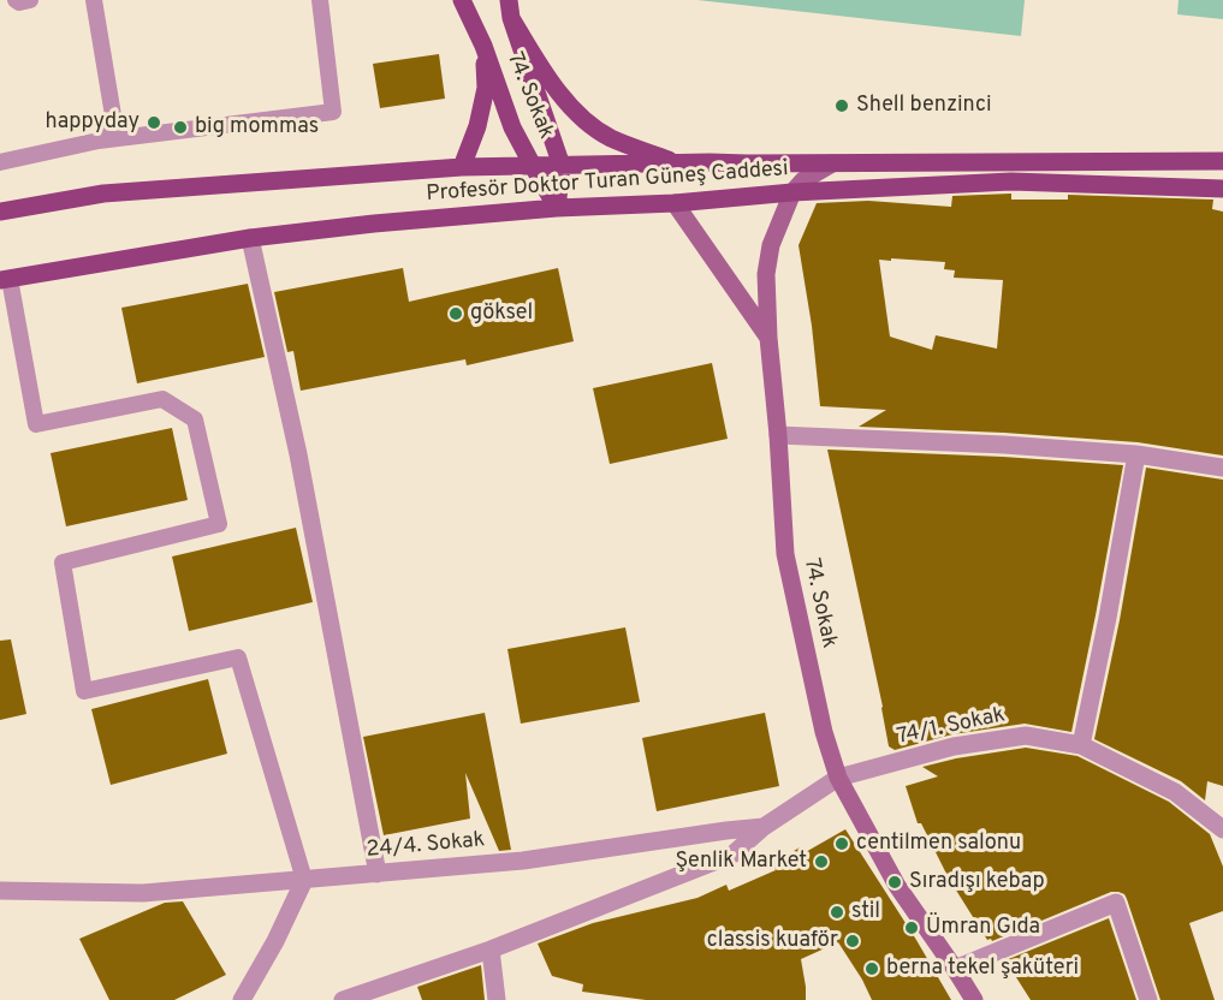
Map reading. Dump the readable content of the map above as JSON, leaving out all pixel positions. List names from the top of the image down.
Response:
{
  "streets": {
    "main road": ["74. Sokak", "Profesör Doktor Turan Güneş Caddesi"],
    "street": ["74/1. Sokak", "24/4. Sokak"]
  },
  "crossings": [
    ["74. Sokak", "Profesör Doktor Turan Güneş Caddesi"],
    ["74. Sokak", "74/1. Sokak"],
    ["74. Sokak", "24/4. Sokak"],
    ["74/1. Sokak", "24/4. Sokak"]
  ],
  "places": [
    "Shell benzinci",
    "happyday",
    "big mommas",
    "göksel",
    "centilmen salonu",
    "Şenlik Market",
    "Sıradışı kebap",
    "stil",
    "Ümran Gıda",
    "classis kuaför",
    "berna tekel şaküteri"
  ]
}
